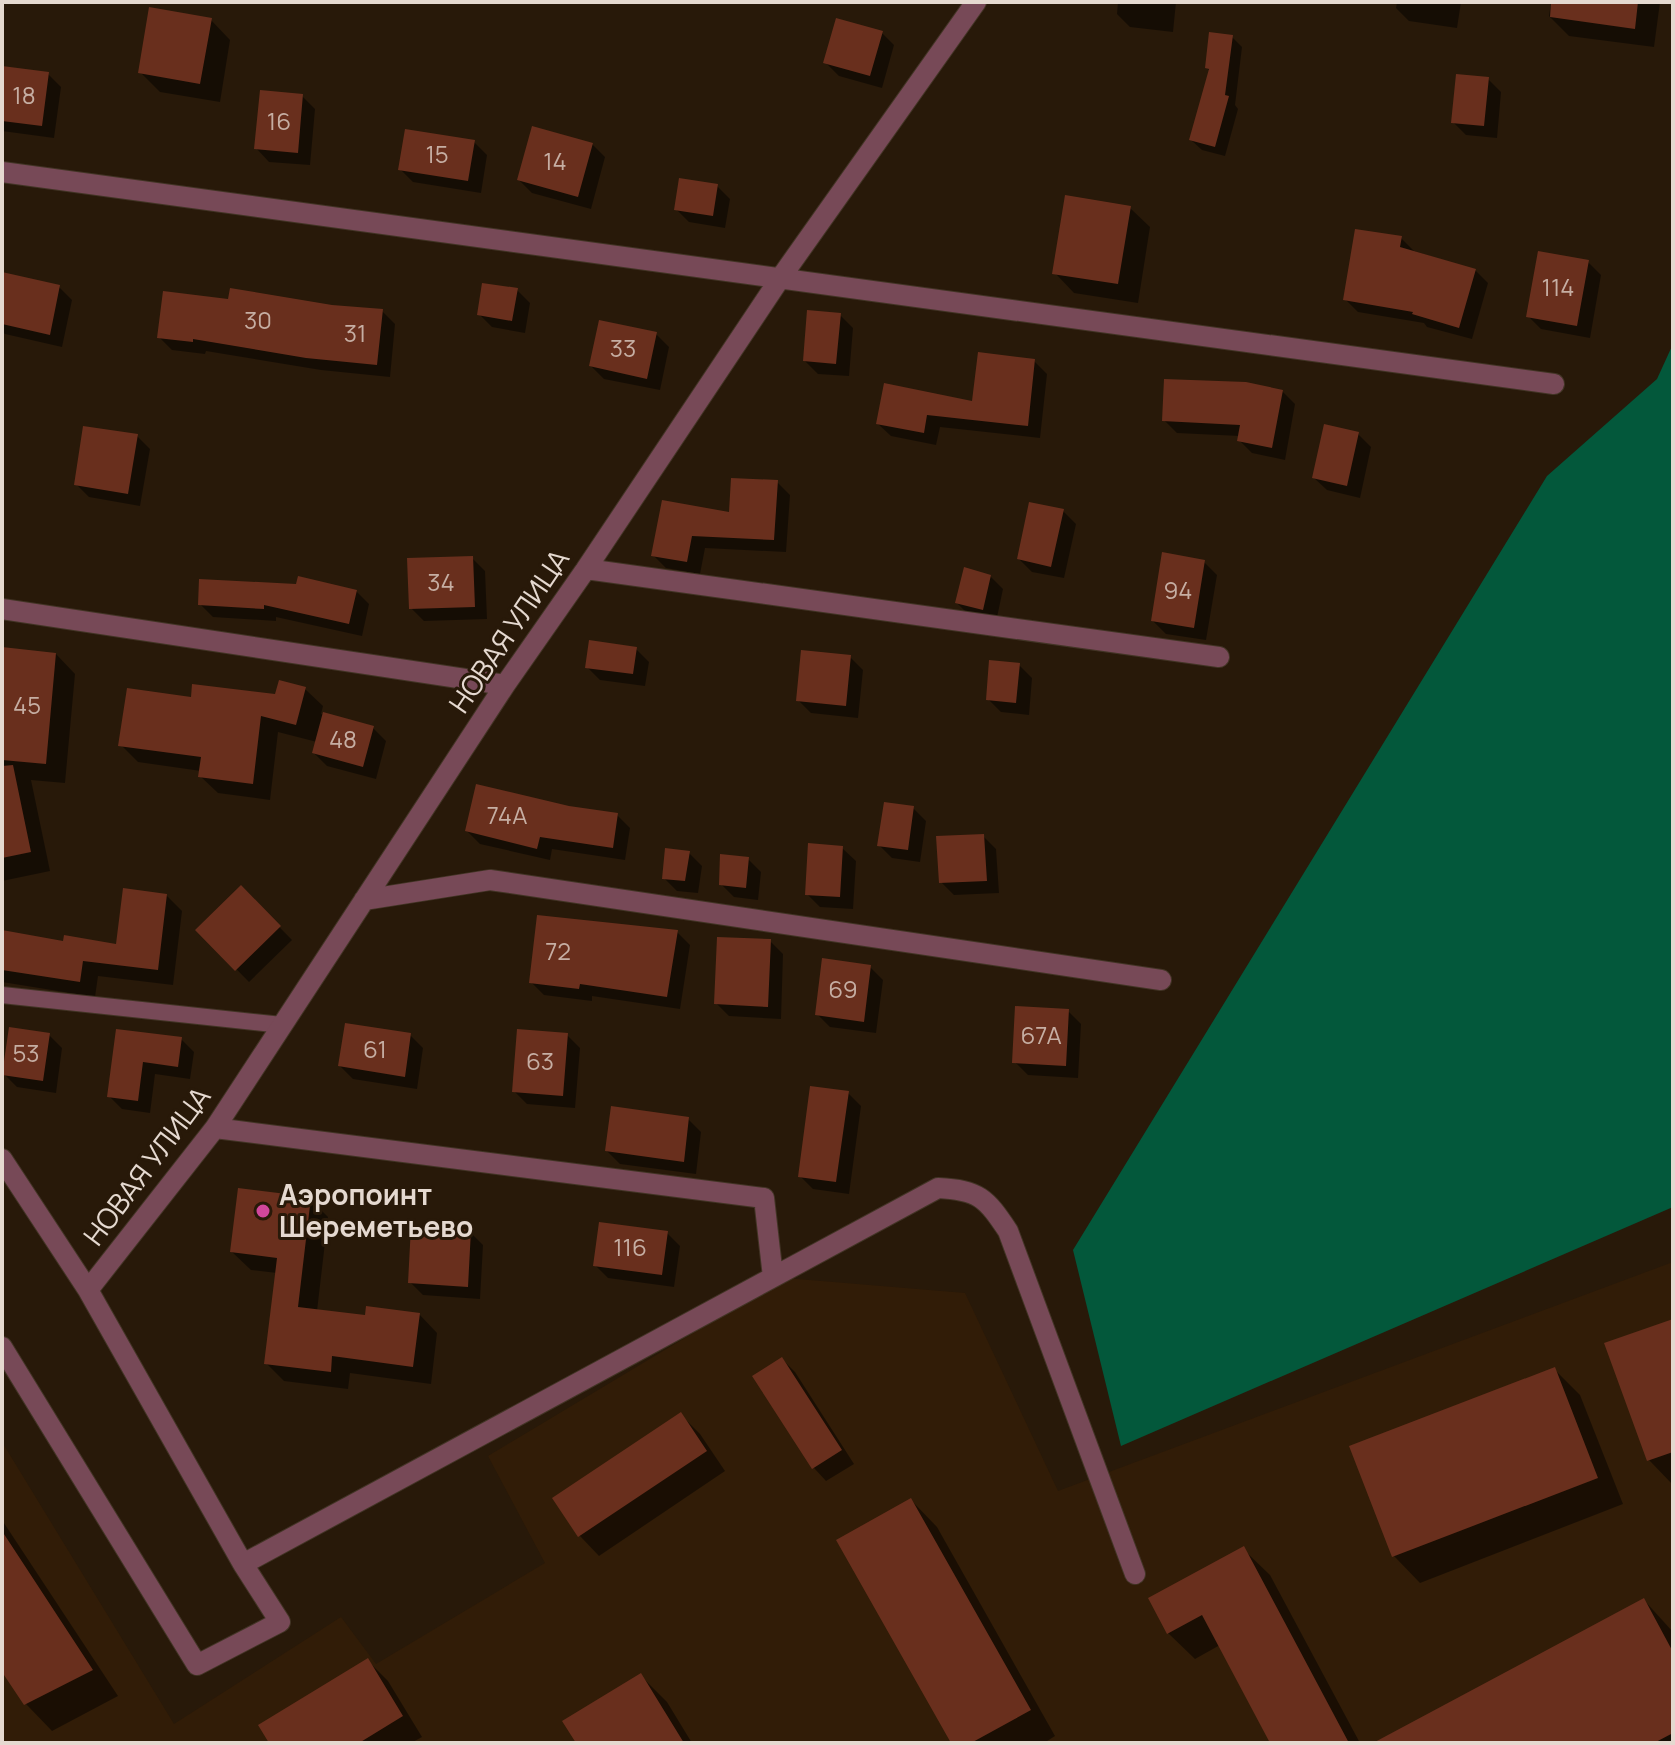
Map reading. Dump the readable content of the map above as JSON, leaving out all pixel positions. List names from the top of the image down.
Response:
{
  "streets": {
    "street": ["НОВАЯ УЛИЦА"]
  },
  "places": ["Аэропоинт Шереметьево"],
  "house_numbers": [
    "18",
    "16",
    "15",
    "14",
    "114",
    "30",
    "31",
    "33",
    "34",
    "94",
    "45",
    "48",
    "74А",
    "72",
    "69",
    "67А",
    "61",
    "53",
    "63",
    "116"
  ]
}
